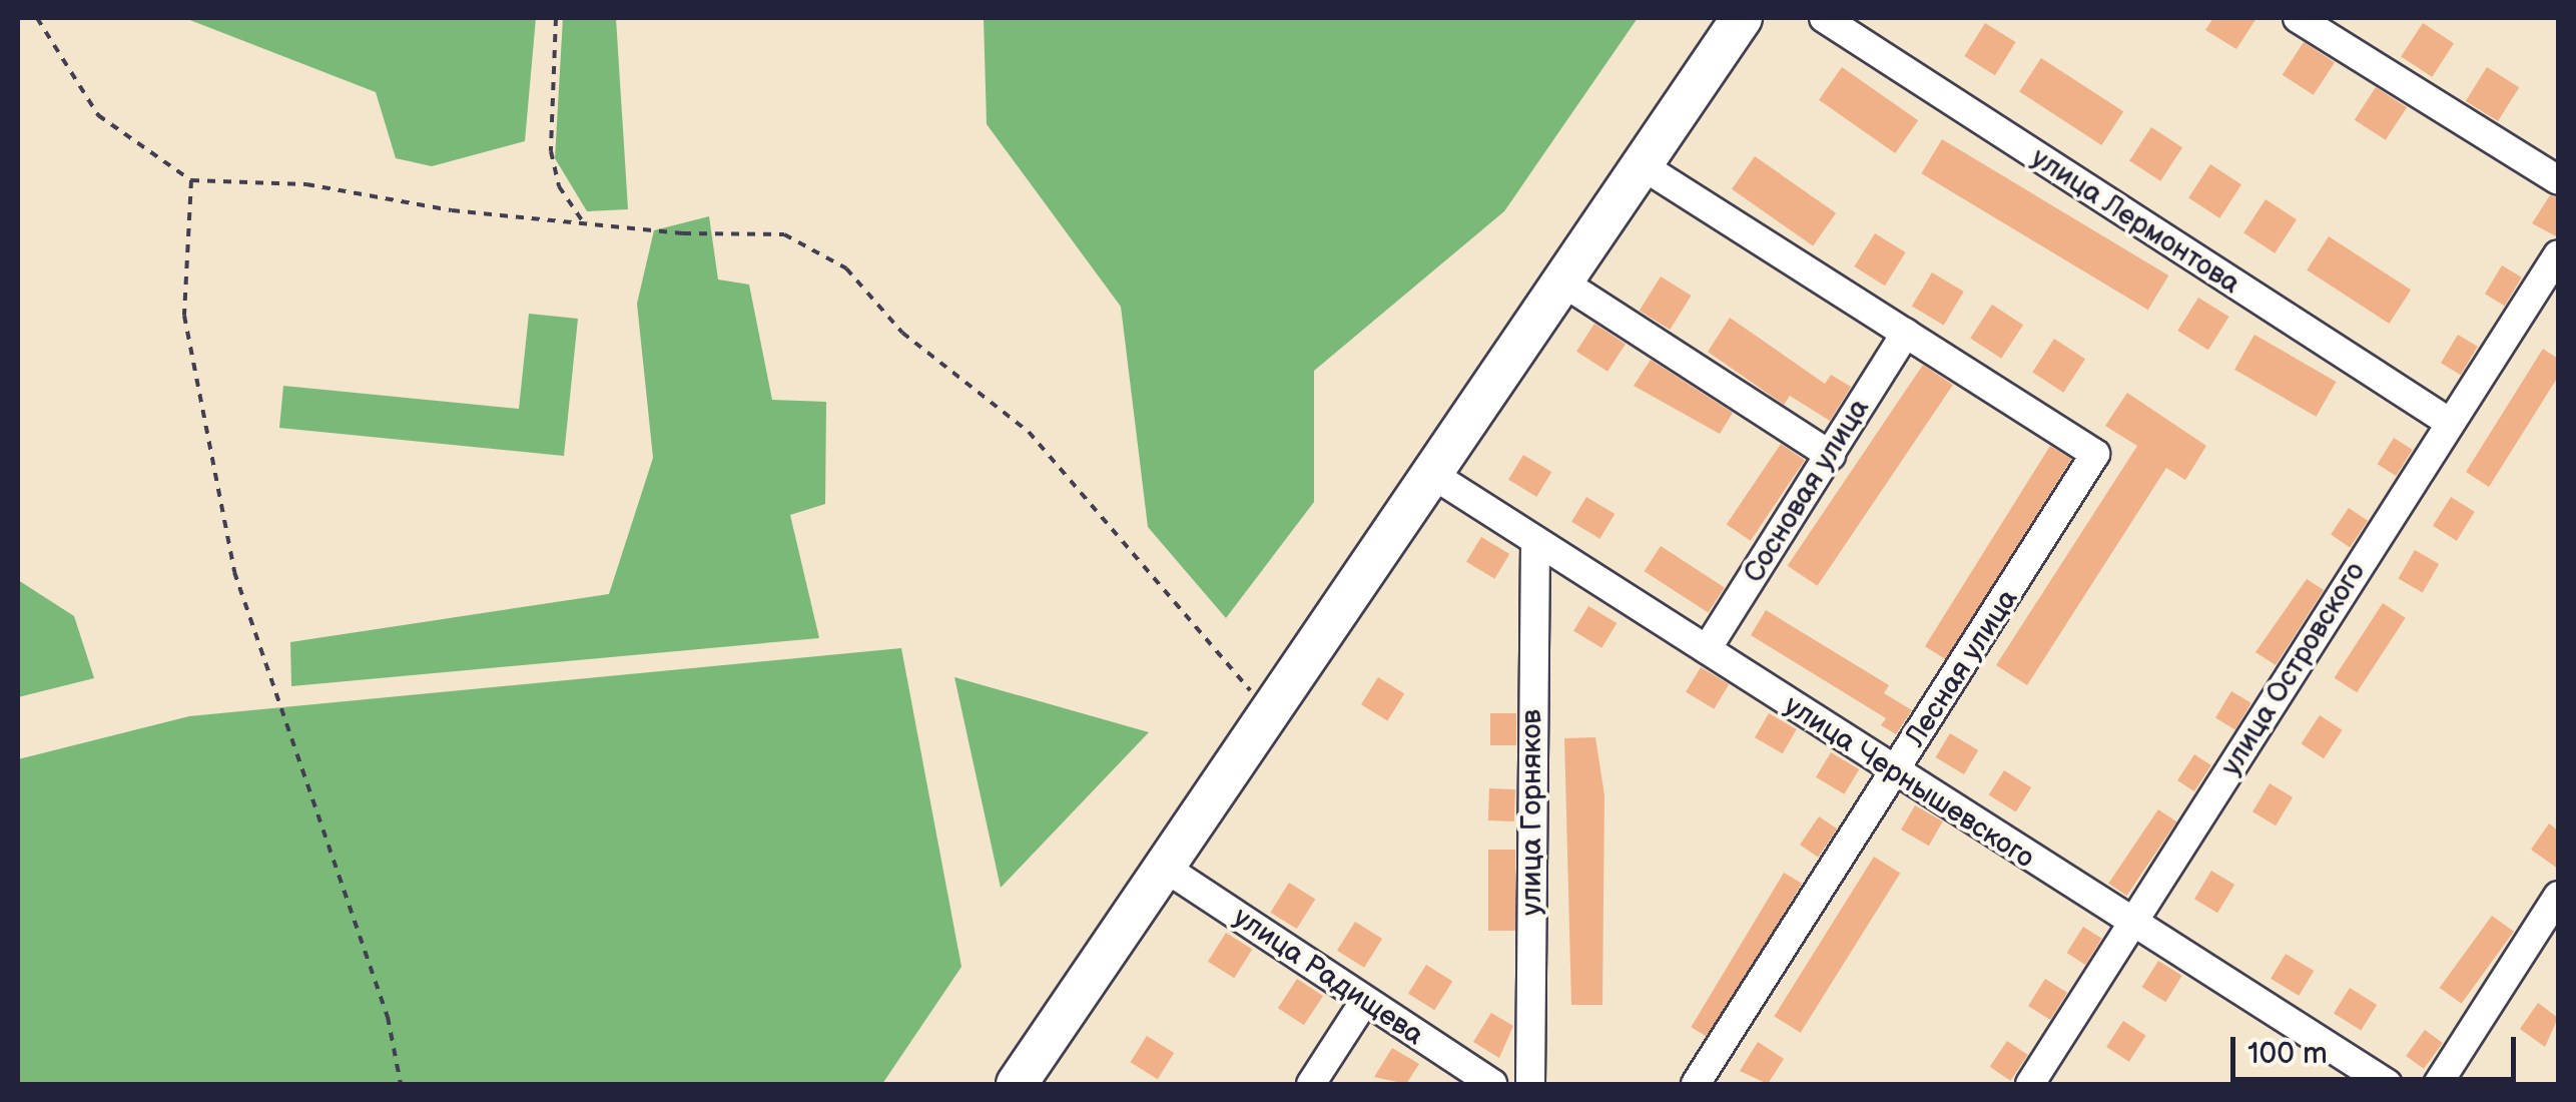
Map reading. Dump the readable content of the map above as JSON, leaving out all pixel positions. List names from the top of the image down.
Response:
{
  "streets": {
    "street": [
      "улица Лермонтова",
      "Сосновая улица",
      "Лесная улица",
      "улица Островского",
      "улица Чернышевского",
      "улица Горняков",
      "улица Радищева"
    ]
  },
  "crossings": [
    ["улица Лермонтова", "улица Островского"],
    ["Сосновая улица", "Лесная улица"],
    ["Сосновая улица", "улица Чернышевского"],
    ["Лесная улица", "улица Чернышевского"],
    ["улица Островского", "улица Чернышевского"],
    ["улица Чернышевского", "улица Горняков"]
  ],
  "scale_bar": "100 m"
}
